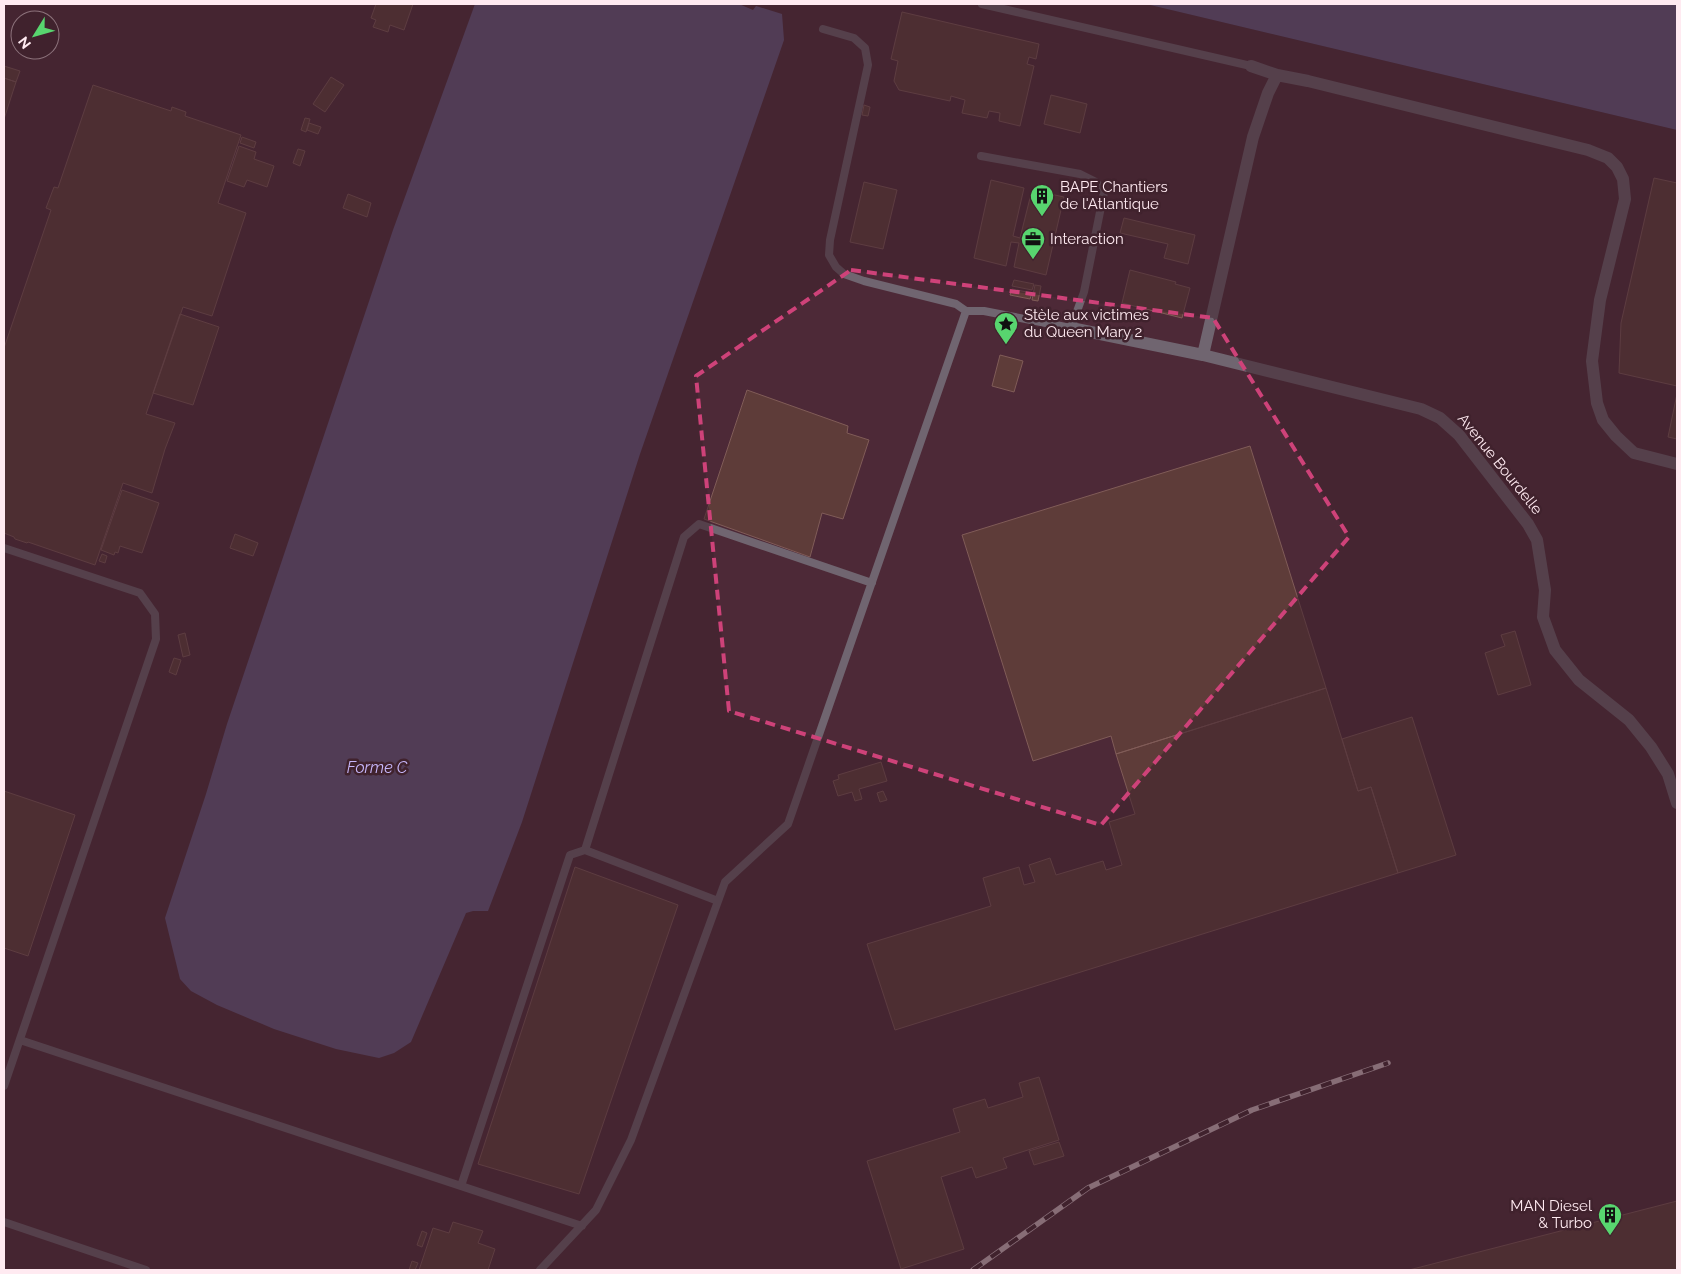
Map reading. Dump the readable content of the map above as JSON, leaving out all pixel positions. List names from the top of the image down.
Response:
{
  "streets": {
    "street": ["Avenue Bourdelle"]
  },
  "water": ["Forme C"],
  "places": {
    "building": ["BAPE Chantiers de l'Atlantique", "MAN Diesel & Turbo"],
    "office": ["Interaction"],
    "place": ["Stèle aux victimes du Queen Mary 2"]
  },
  "north": "bottom left"
}
